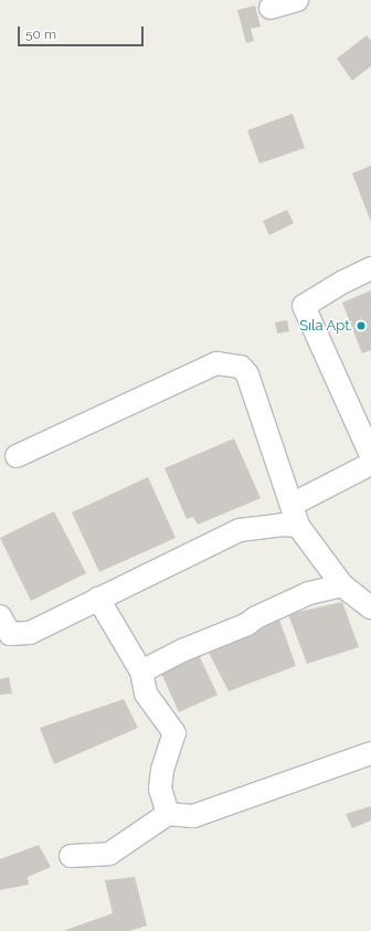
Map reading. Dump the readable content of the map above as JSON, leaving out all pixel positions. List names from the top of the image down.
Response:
{
  "places": ["Sıla Apt."],
  "scale_bar": "50 m"
}
